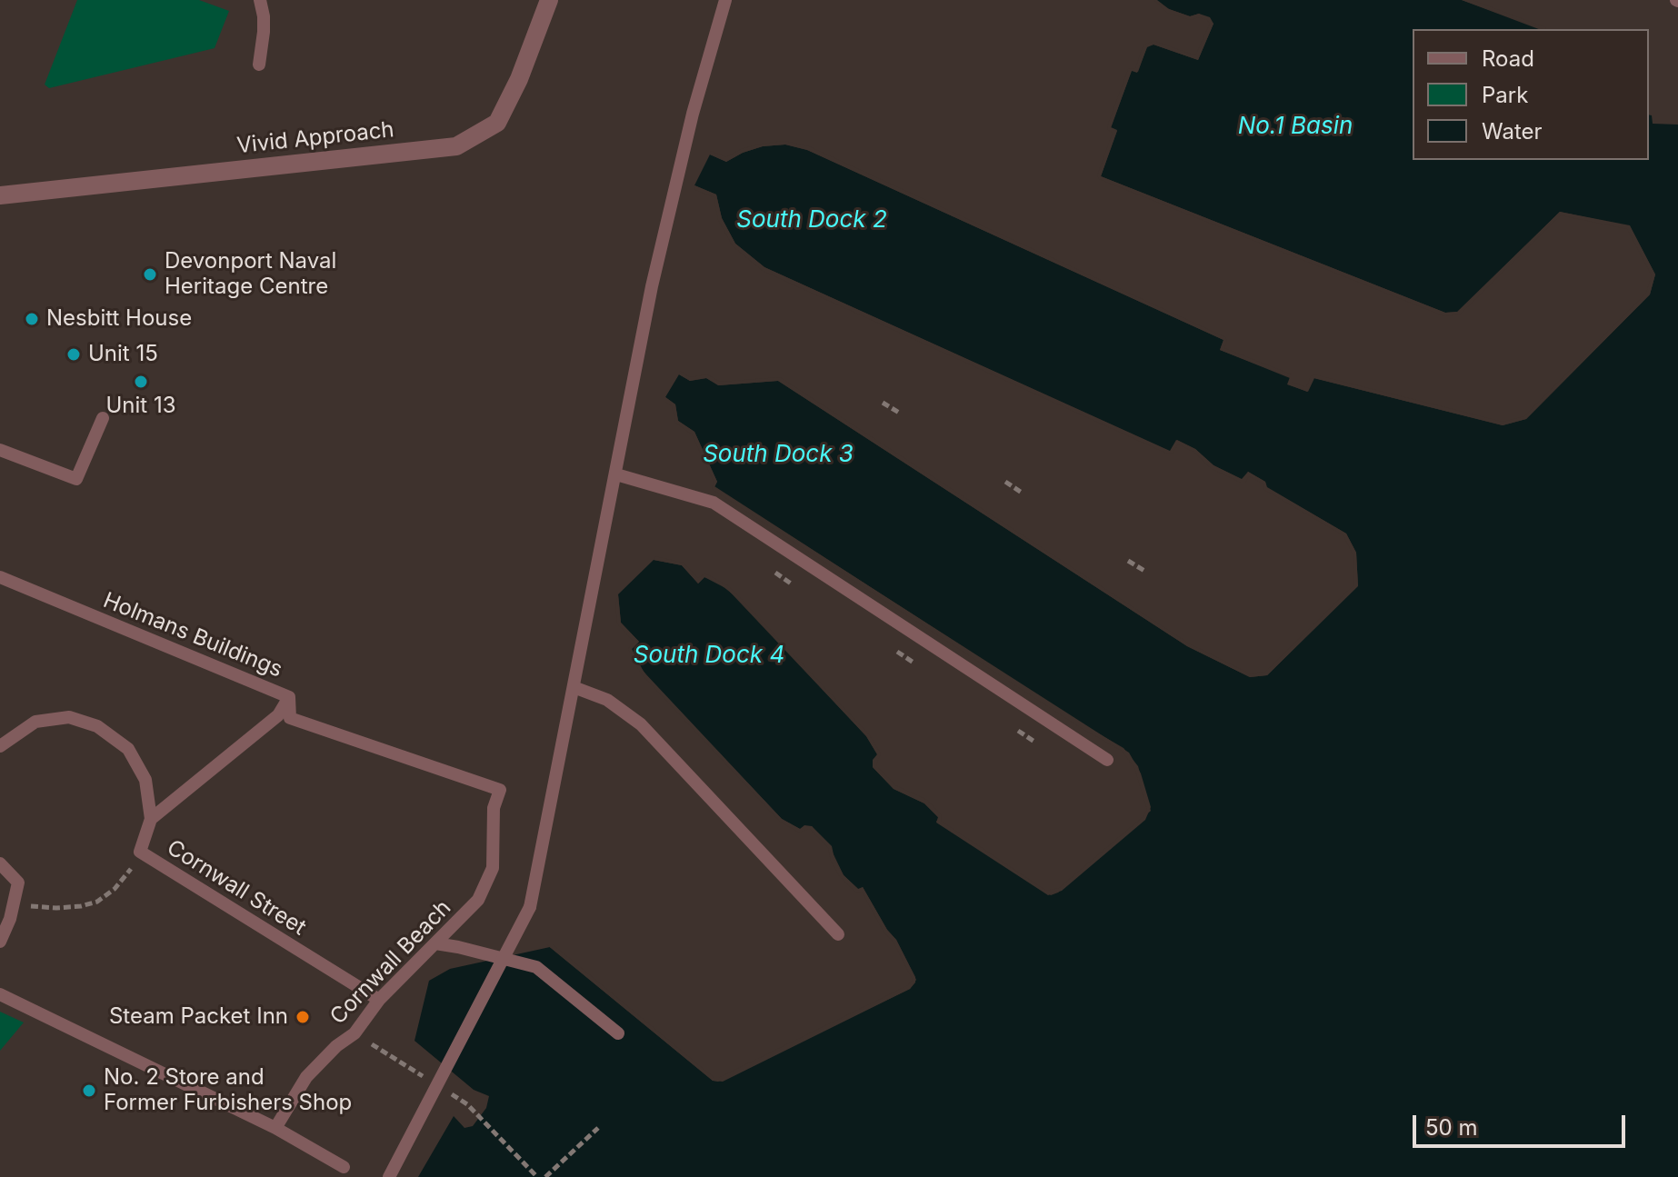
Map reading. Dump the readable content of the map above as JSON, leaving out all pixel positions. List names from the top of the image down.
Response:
{
  "streets": {
    "street": ["Vivid Approach"],
    "lane": ["Holmans Buildings", "Cornwall Street", "Cornwall Beach"]
  },
  "crossings": [
    ["Holmans Buildings", "Cornwall Beach"],
    ["Cornwall Street", "Cornwall Beach"]
  ],
  "water": [
    "No.1 Basin",
    "South Dock 2",
    "South Dock 3",
    "South Dock 4"
  ],
  "places": [
    "Devonport Naval Heritage Centre",
    "Nesbitt House",
    "Unit 15",
    "Unit 13",
    "Steam Packet Inn",
    "No. 2 Store and Former Furbishers Shop"
  ],
  "legend": ["Road", "Park", "Water"],
  "scale_bar": "50 m"
}
